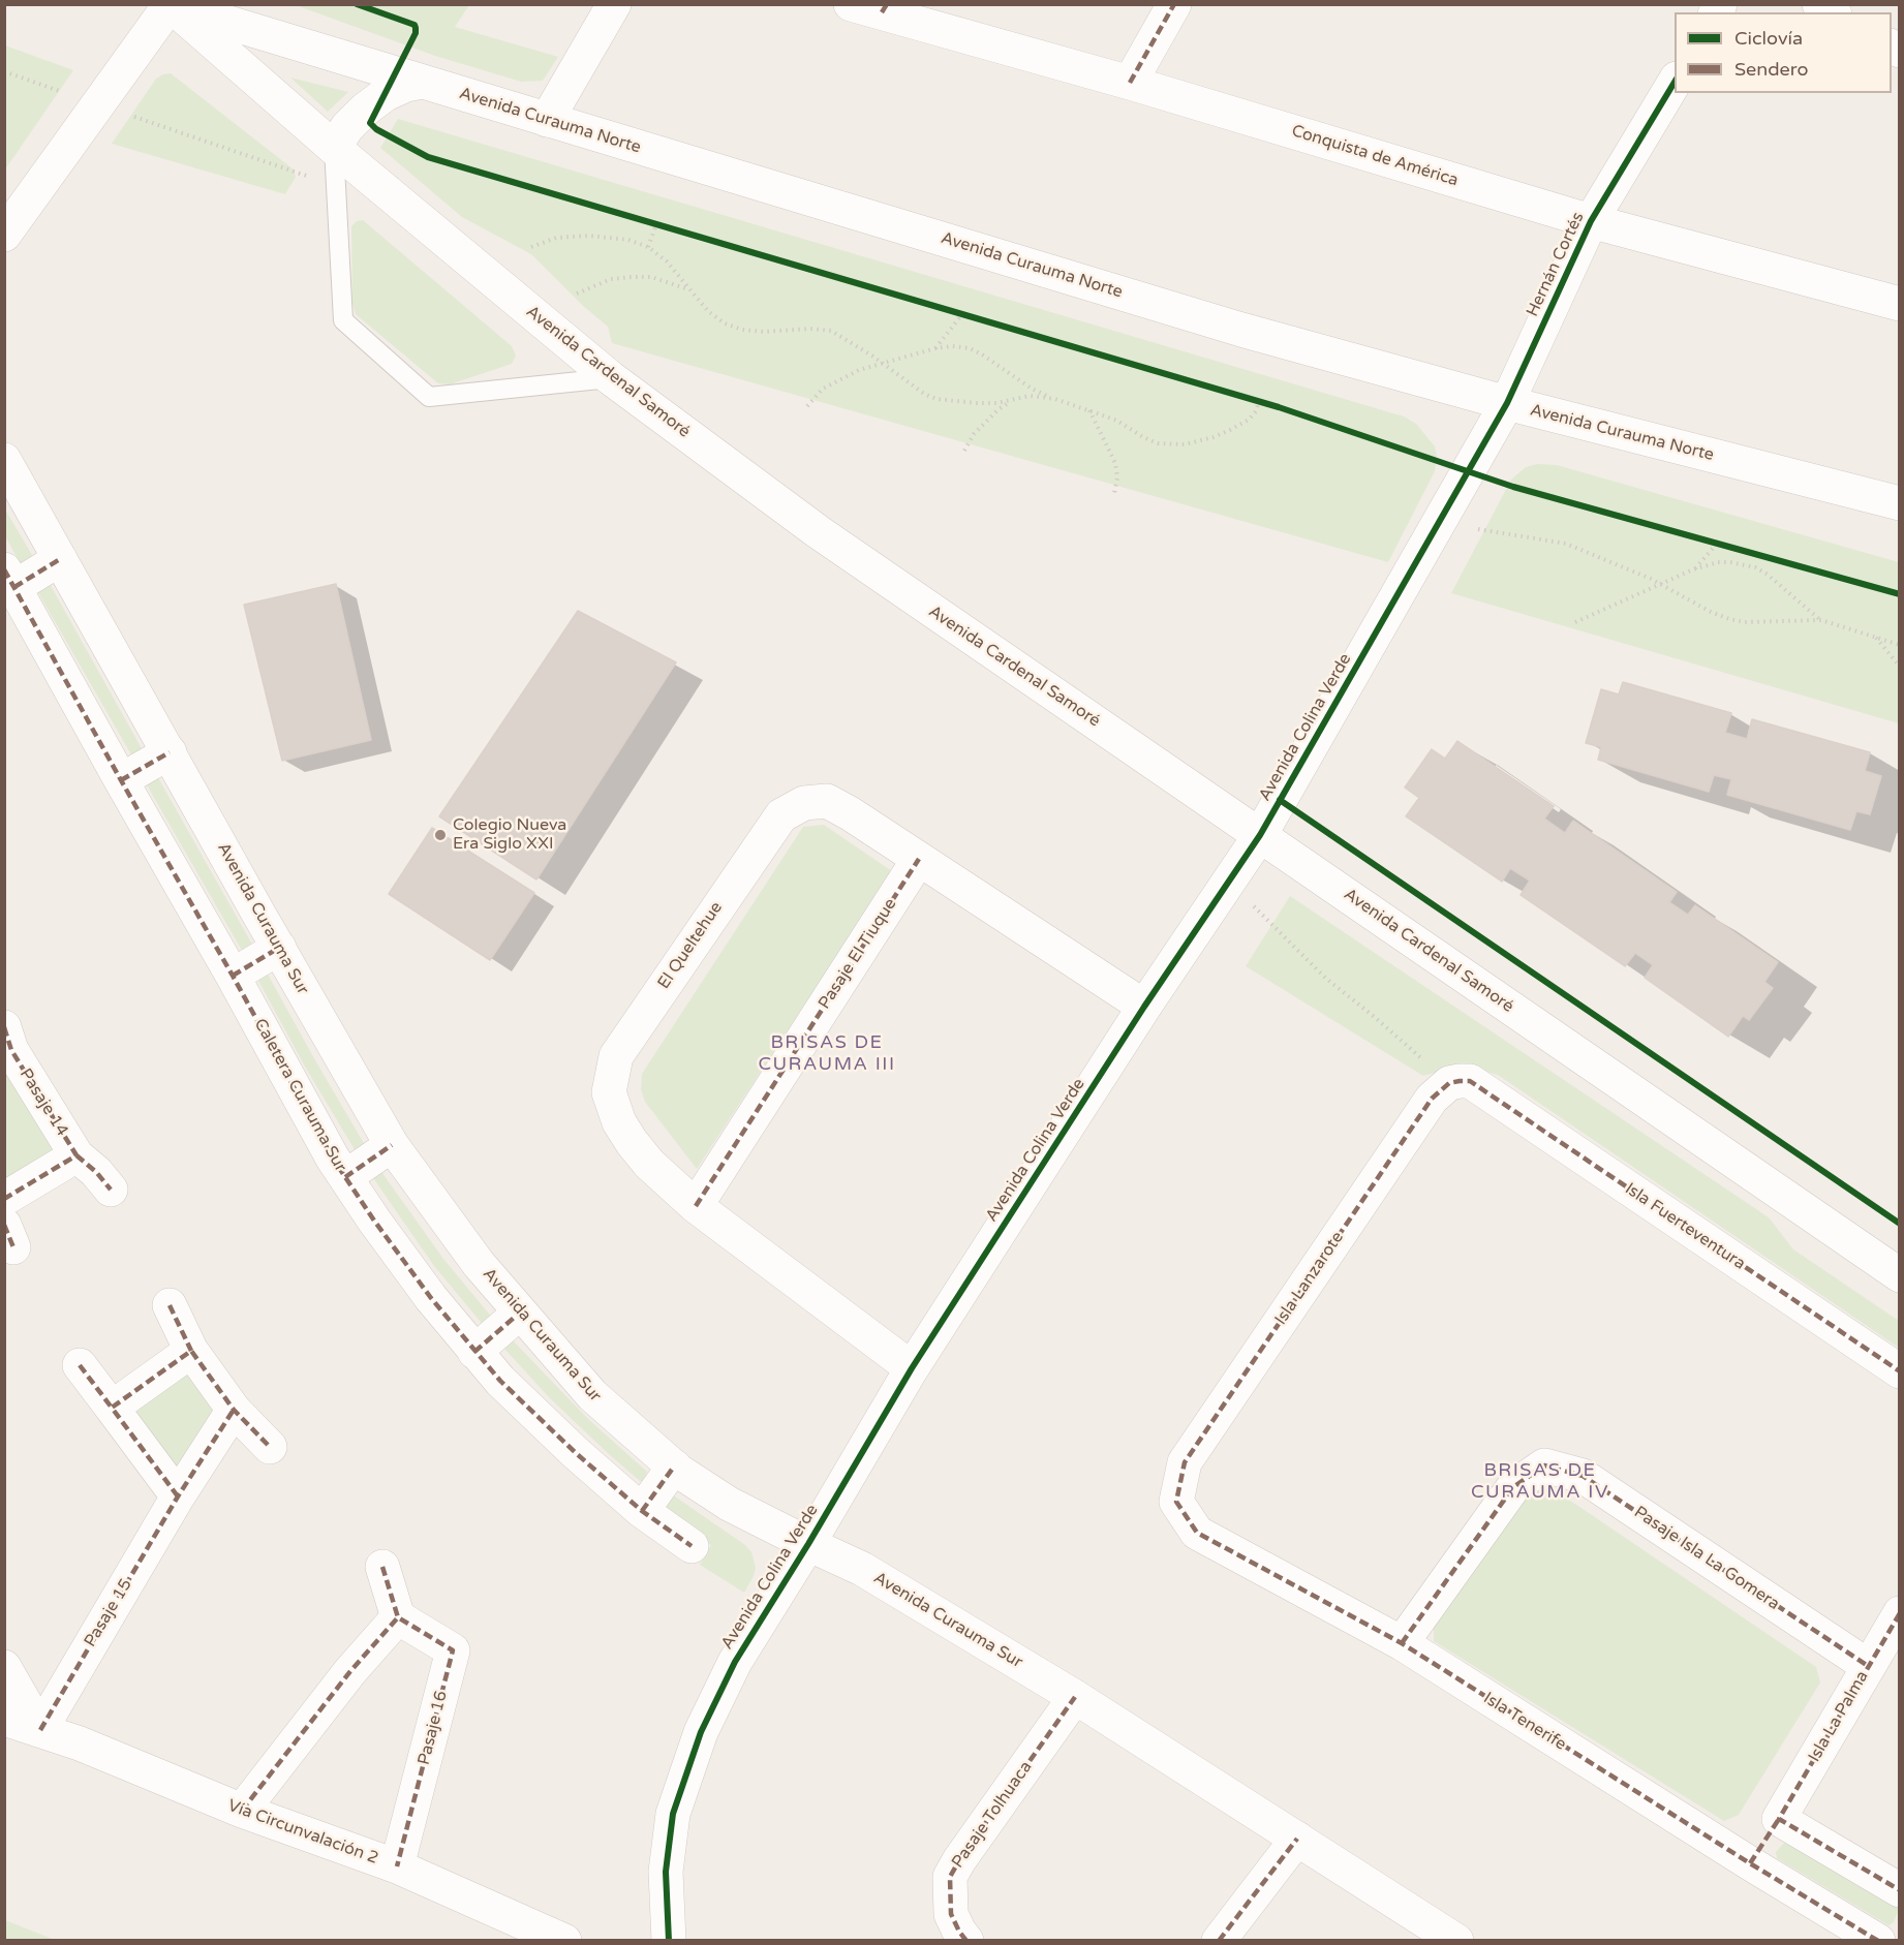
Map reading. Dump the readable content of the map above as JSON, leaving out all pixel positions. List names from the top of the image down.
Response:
{
  "streets": {
    "street": [
      "Avenida Curauma Norte",
      "Conquista de América",
      "Hernán Cortés",
      "Avenida Cardenal Samoré",
      "Avenida Colina Verde",
      "Avenida Curauma Sur",
      "El Queltehue",
      "Pasaje El Tiuque",
      "Caletera Curauma Sur",
      "Pasaje 14",
      "Isla Fuerteventura",
      "Isla Lanzarote",
      "Pasaje Isla La Gomera",
      "Pasaje 15",
      "Isla La Palma",
      "Isla Tenerife",
      "Pasaje 16",
      "Pasaje Tolhuaca",
      "Vía Circunvalación 2"
    ]
  },
  "crossings": [
    ["Avenida Curauma Norte", "Hernán Cortés"],
    ["Avenida Curauma Norte", "Avenida Cardenal Samoré"],
    ["Avenida Curauma Norte", "Avenida Colina Verde"],
    ["Conquista de América", "Hernán Cortés"],
    ["Hernán Cortés", "Avenida Colina Verde"],
    ["Avenida Cardenal Samoré", "Avenida Colina Verde"],
    ["Avenida Colina Verde", "Avenida Curauma Sur"],
    ["Avenida Colina Verde", "El Queltehue"],
    ["Avenida Curauma Sur", "Pasaje Tolhuaca"],
    ["El Queltehue", "Pasaje El Tiuque"],
    ["Isla Fuerteventura", "Isla Lanzarote"],
    ["Isla Lanzarote", "Isla Tenerife"],
    ["Pasaje Isla La Gomera", "Isla La Palma"],
    ["Pasaje Isla La Gomera", "Isla Tenerife"],
    ["Pasaje 15", "Vía Circunvalación 2"],
    ["Isla La Palma", "Isla Tenerife"],
    ["Pasaje 16", "Vía Circunvalación 2"]
  ],
  "districts": ["BRISAS DE CURAUMA III", "BRISAS DE CURAUMA IV"],
  "places": ["Colegio Nueva Era Siglo XXI"],
  "legend": ["Ciclovía", "Sendero"]
}
